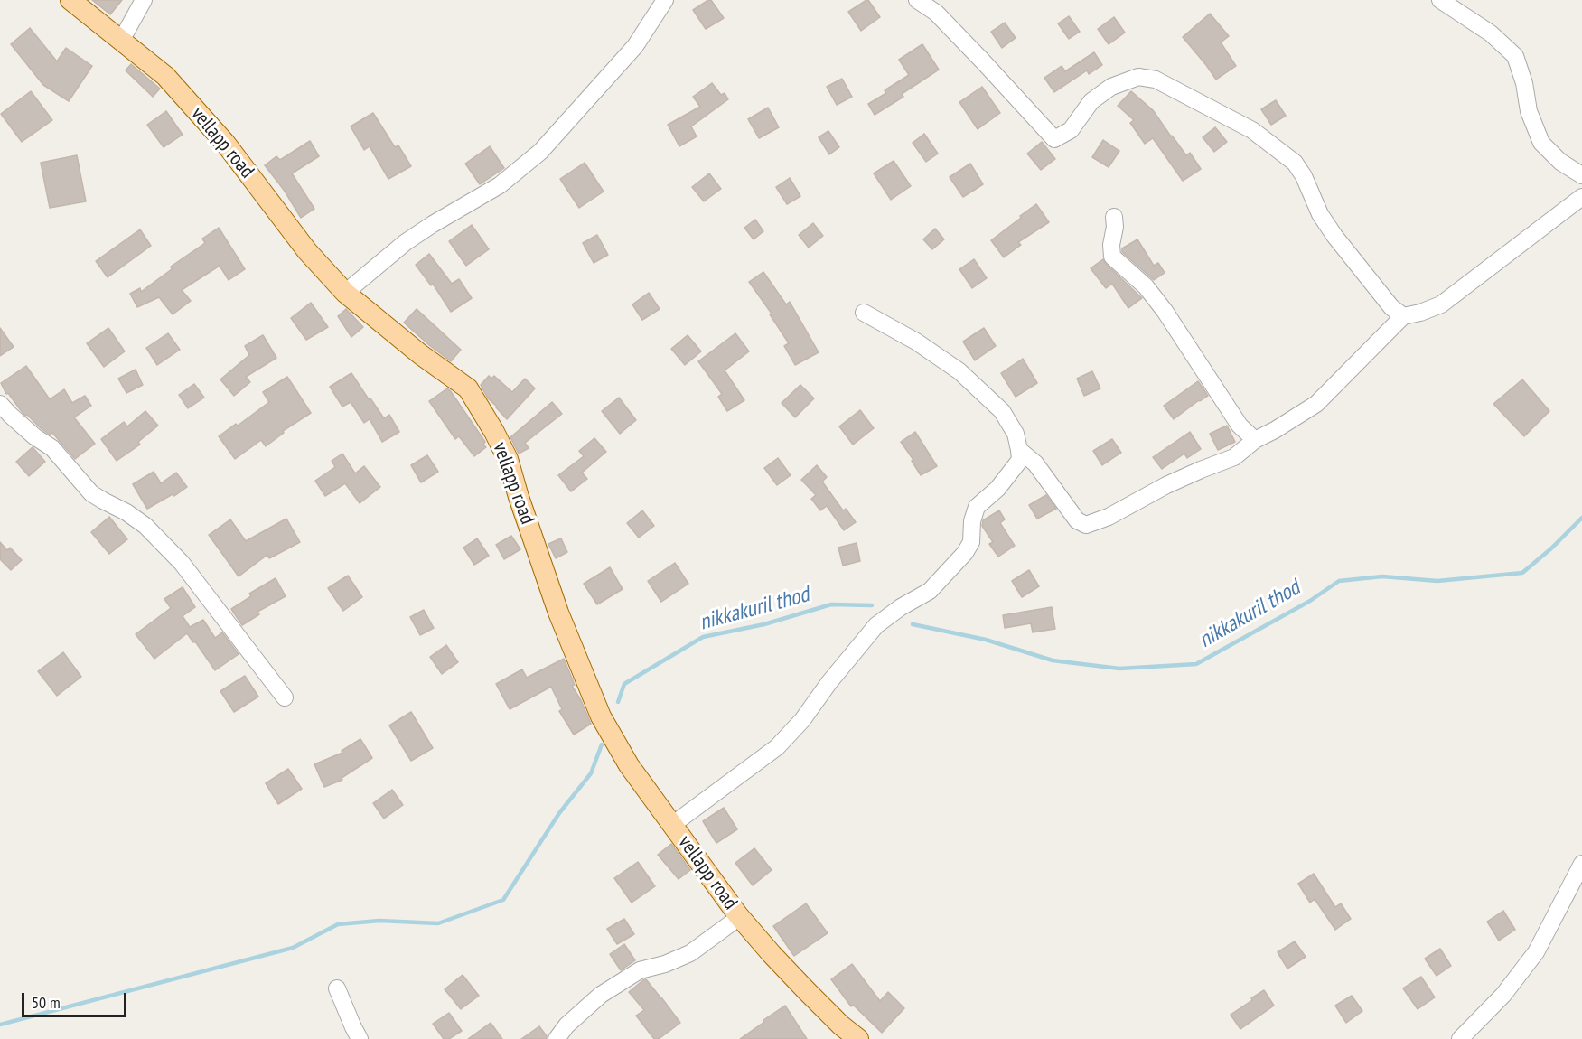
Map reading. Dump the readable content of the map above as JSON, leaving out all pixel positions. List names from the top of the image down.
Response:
{
  "streets": {
    "main road": ["vellapp road"]
  },
  "water": ["nikkakuril thod"],
  "scale_bar": "50 m"
}
